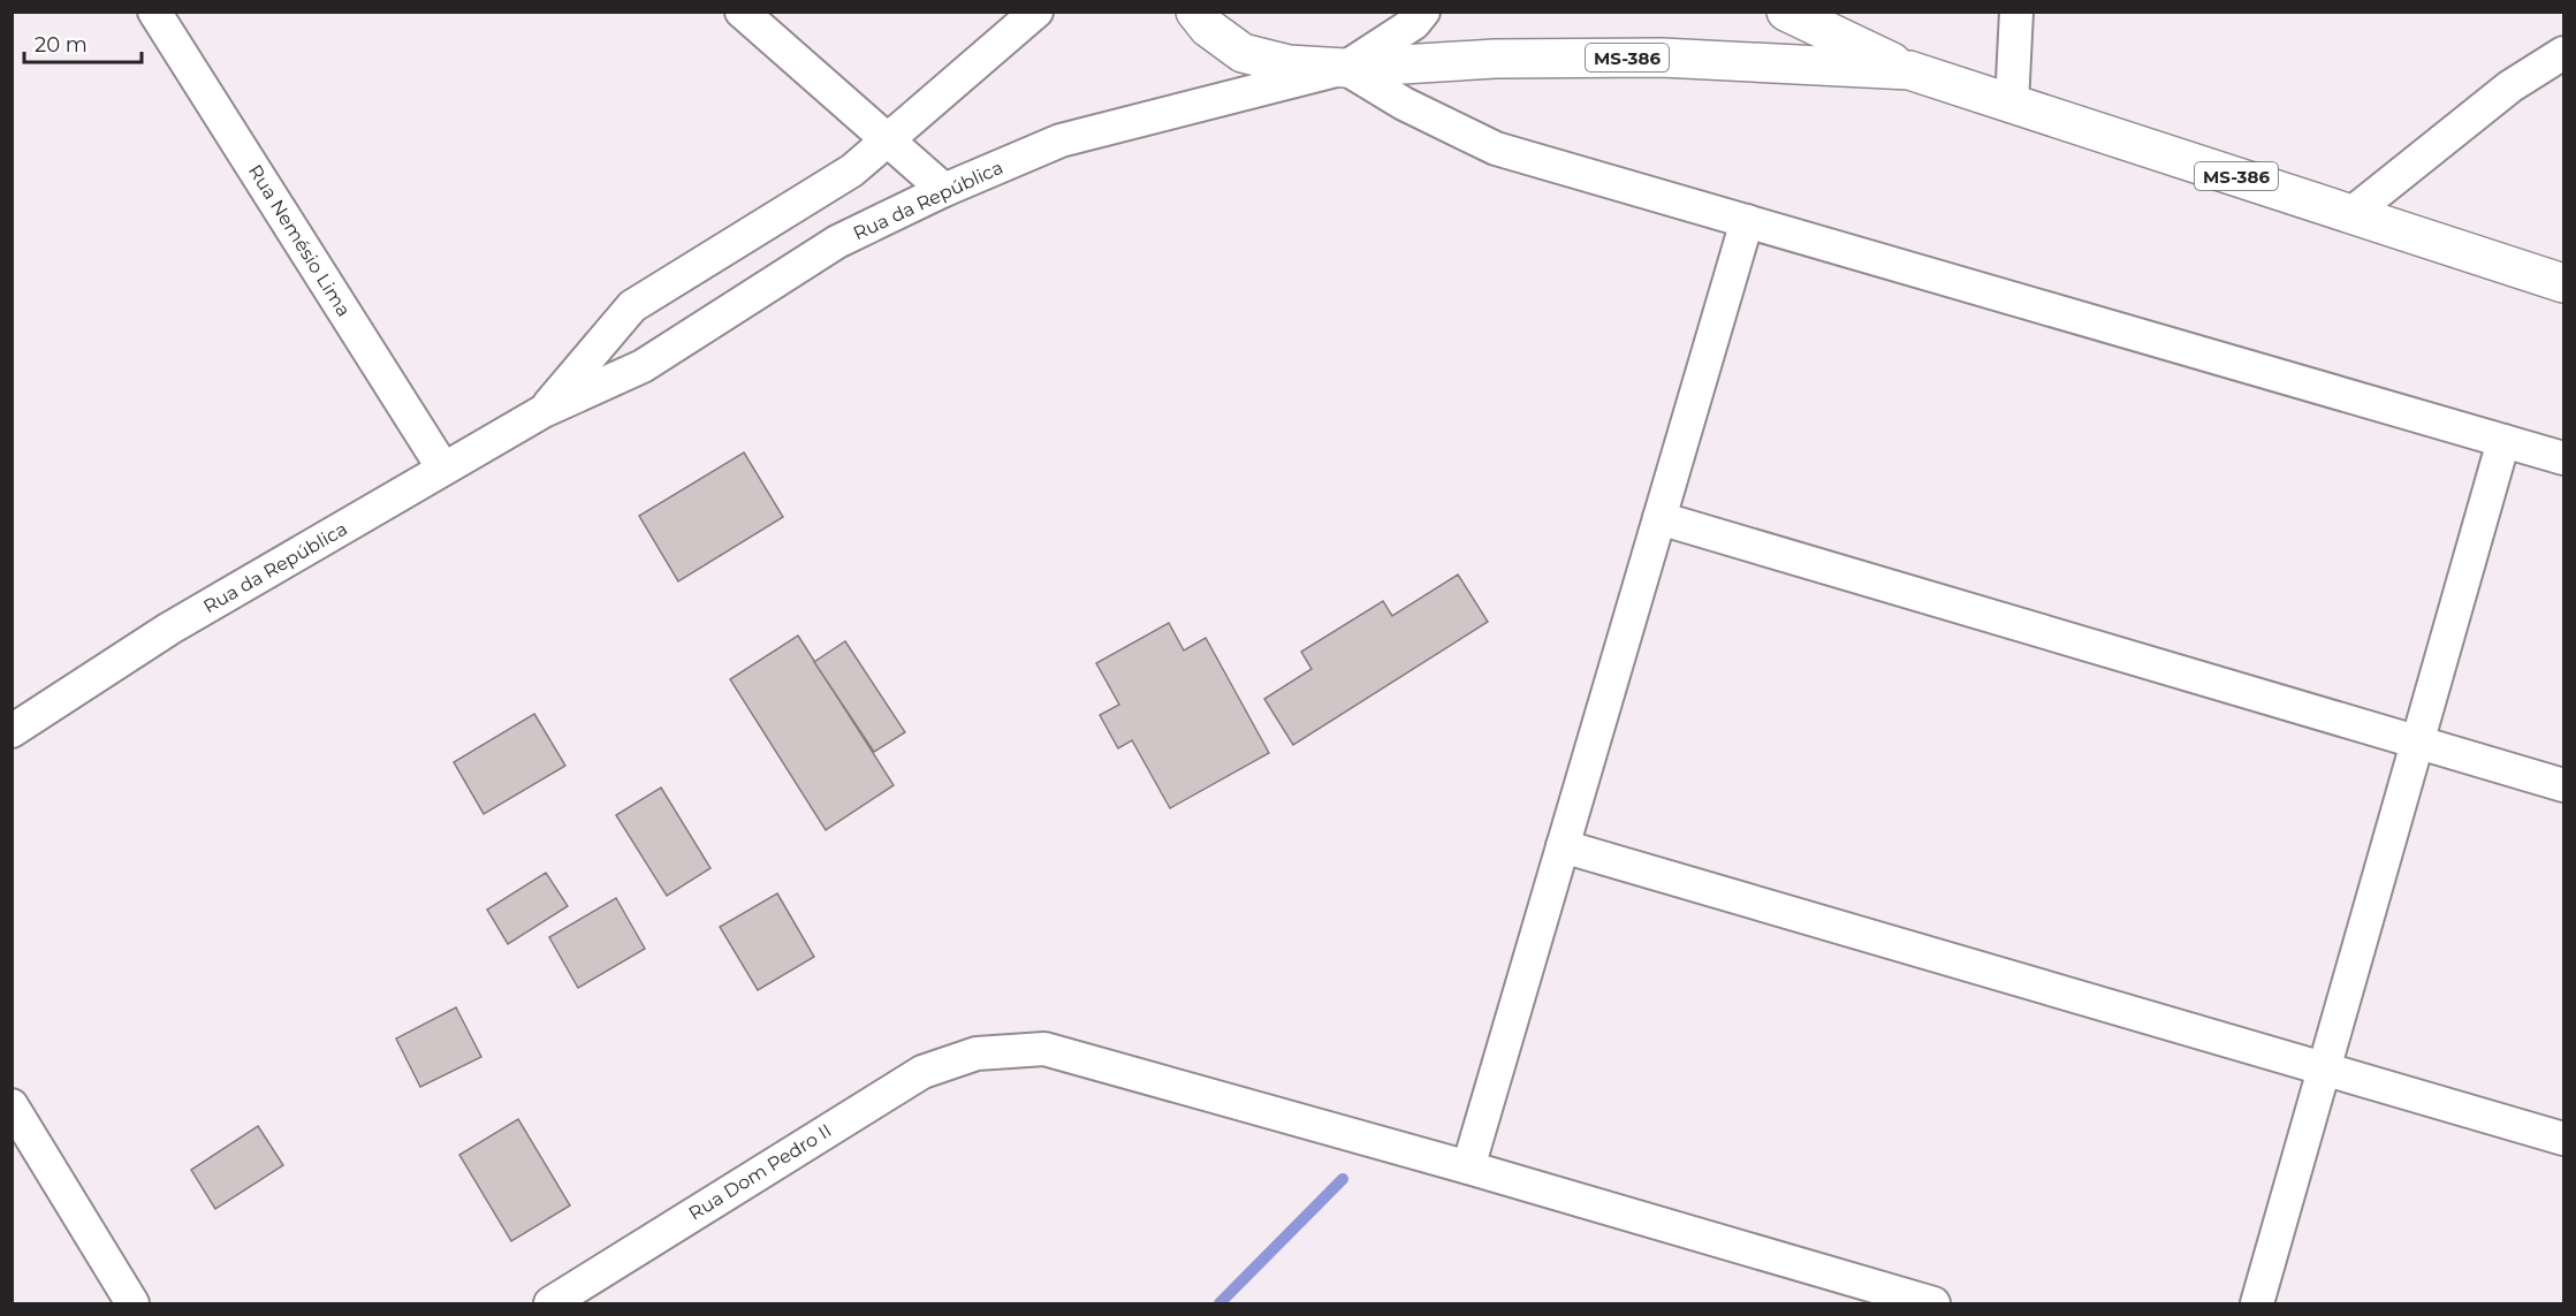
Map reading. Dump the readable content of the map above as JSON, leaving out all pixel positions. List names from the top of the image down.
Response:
{
  "streets": {
    "main road": ["MS-386"],
    "street": ["Rua da República", "Rua Nemésio Lima", "Rua Dom Pedro II"]
  },
  "crossings": [
    ["MS-386", "Rua da República"],
    ["Rua da República", "Rua Nemésio Lima"]
  ],
  "scale_bar": "20 m"
}
